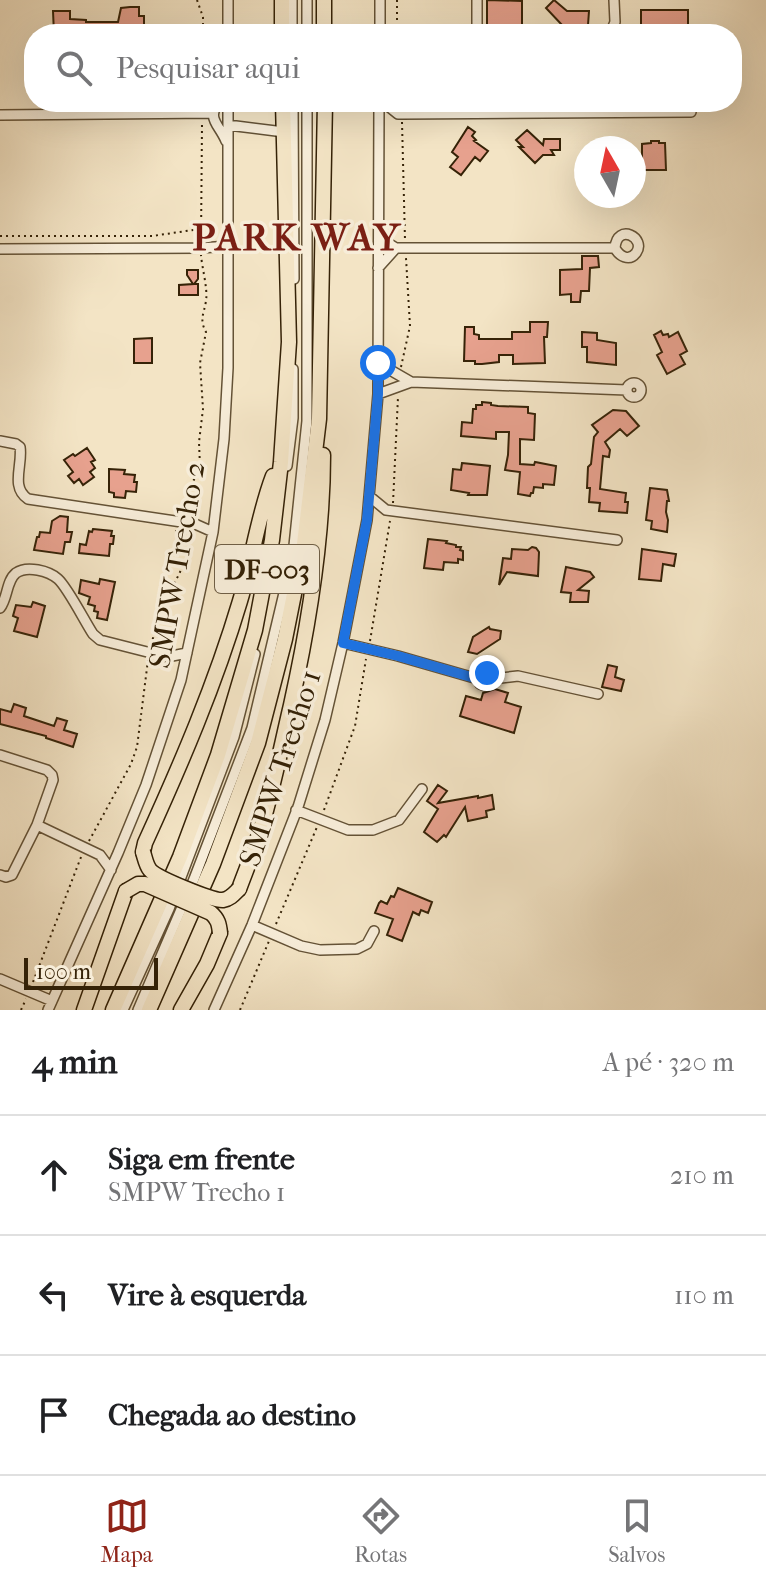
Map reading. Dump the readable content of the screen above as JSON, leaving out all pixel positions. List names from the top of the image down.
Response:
{
  "streets": {
    "highway": ["DF-003"],
    "street": ["SMPW Trecho 2", "SMPW Trecho 1"]
  },
  "districts": ["PARK WAY"],
  "scale_bar": "100 m",
  "north": "top",
  "page": {
    "search": "Pesquisar aqui",
    "scale": "100 m",
    "heading": ["4 min", "A pé · 320 m"],
    "list": [
      ["Siga em frente", "SMPW Trecho 1", "210 m"],
      ["Vire à esquerda", "110 m"],
      "Chegada ao destino"
    ],
    "nav": ["Mapa", "Rotas", "Salvos"]
  }
}
